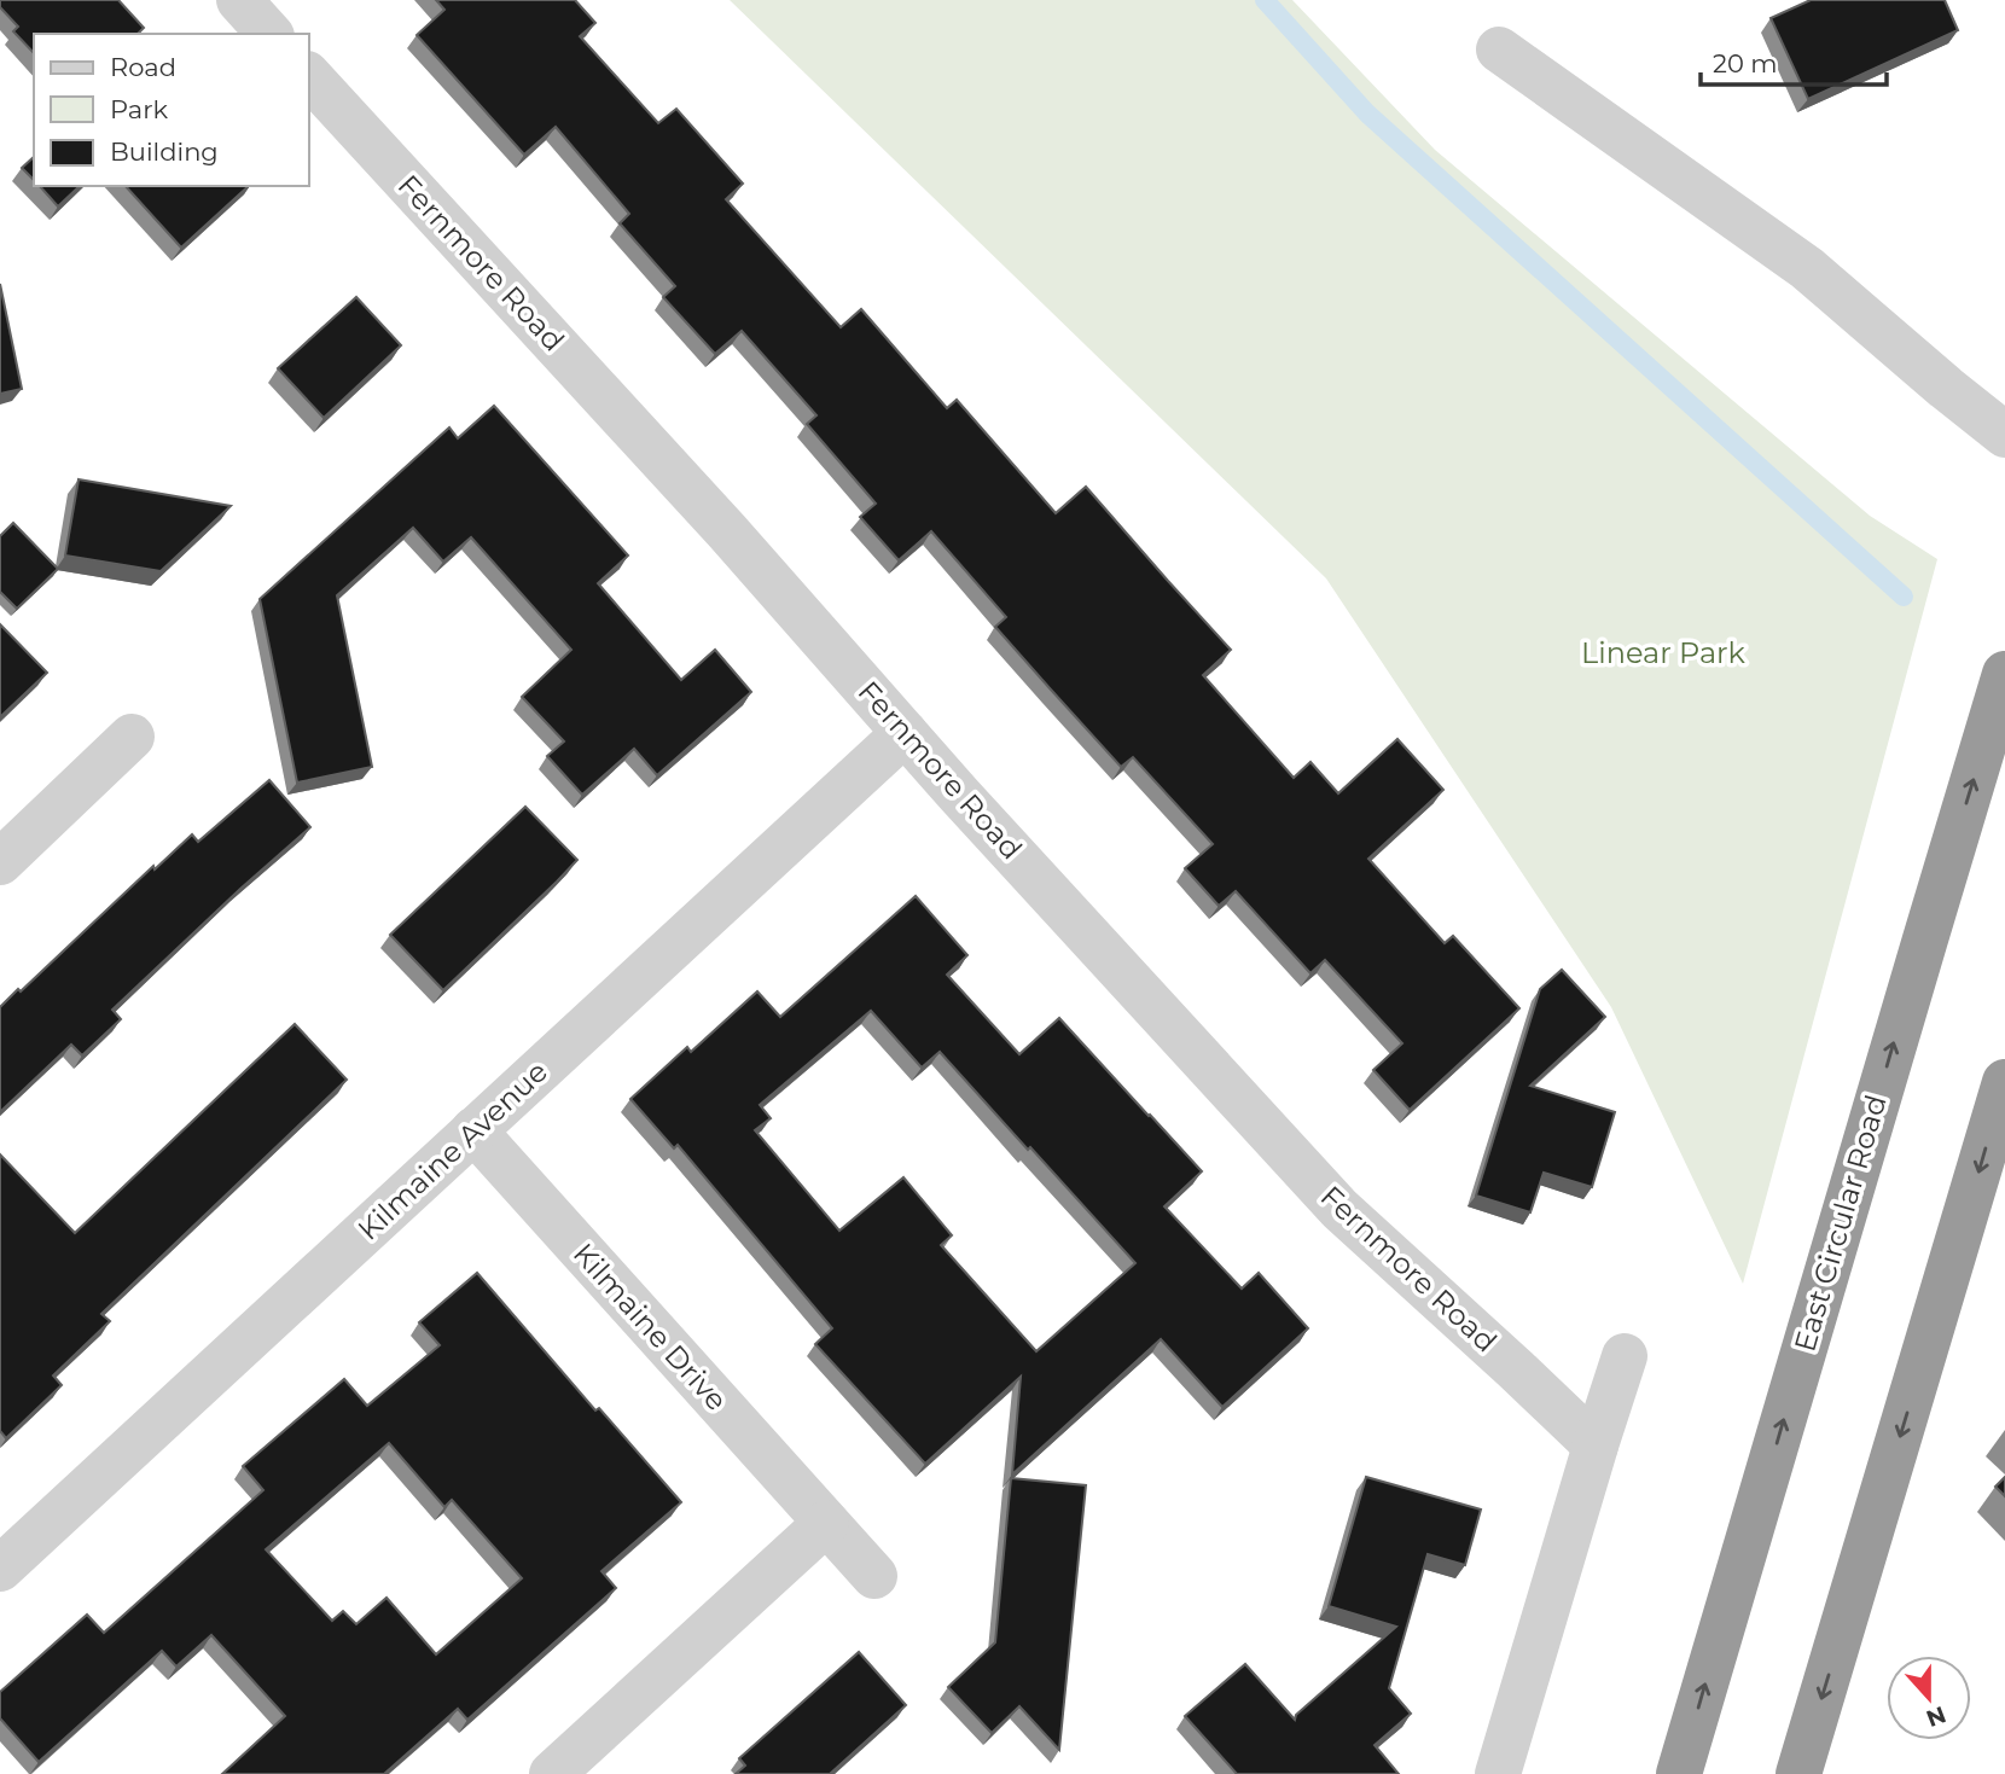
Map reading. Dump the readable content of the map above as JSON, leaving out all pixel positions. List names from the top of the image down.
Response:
{
  "streets": {
    "highway": ["East Circular Road"],
    "street": ["Fernmore Road", "Kilmaine Avenue", "Kilmaine Drive"]
  },
  "crossings": [
    ["Fernmore Road", "Kilmaine Avenue"],
    ["Kilmaine Avenue", "Kilmaine Drive"]
  ],
  "parks": ["Linear Park"],
  "legend": ["Road", "Park", "Building"],
  "scale_bar": "20 m",
  "north": "bottom"
}
